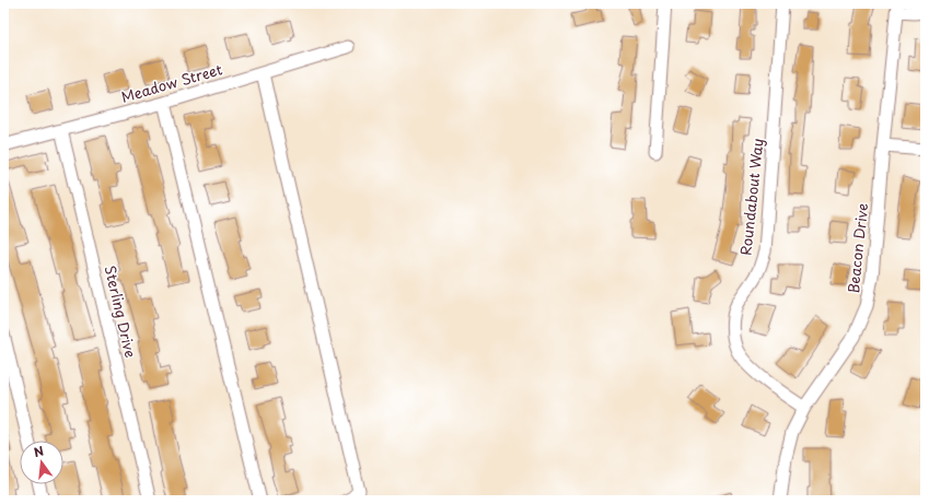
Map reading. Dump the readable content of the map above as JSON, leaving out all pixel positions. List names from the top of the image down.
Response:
{
  "streets": {
    "street": [
      "Meadow Street",
      "Roundabout Way",
      "Beacon Drive",
      "Sterling Drive"
    ]
  },
  "crossings": [
    ["Meadow Street", "Sterling Drive"],
    ["Roundabout Way", "Beacon Drive"]
  ],
  "north": "top"
}
